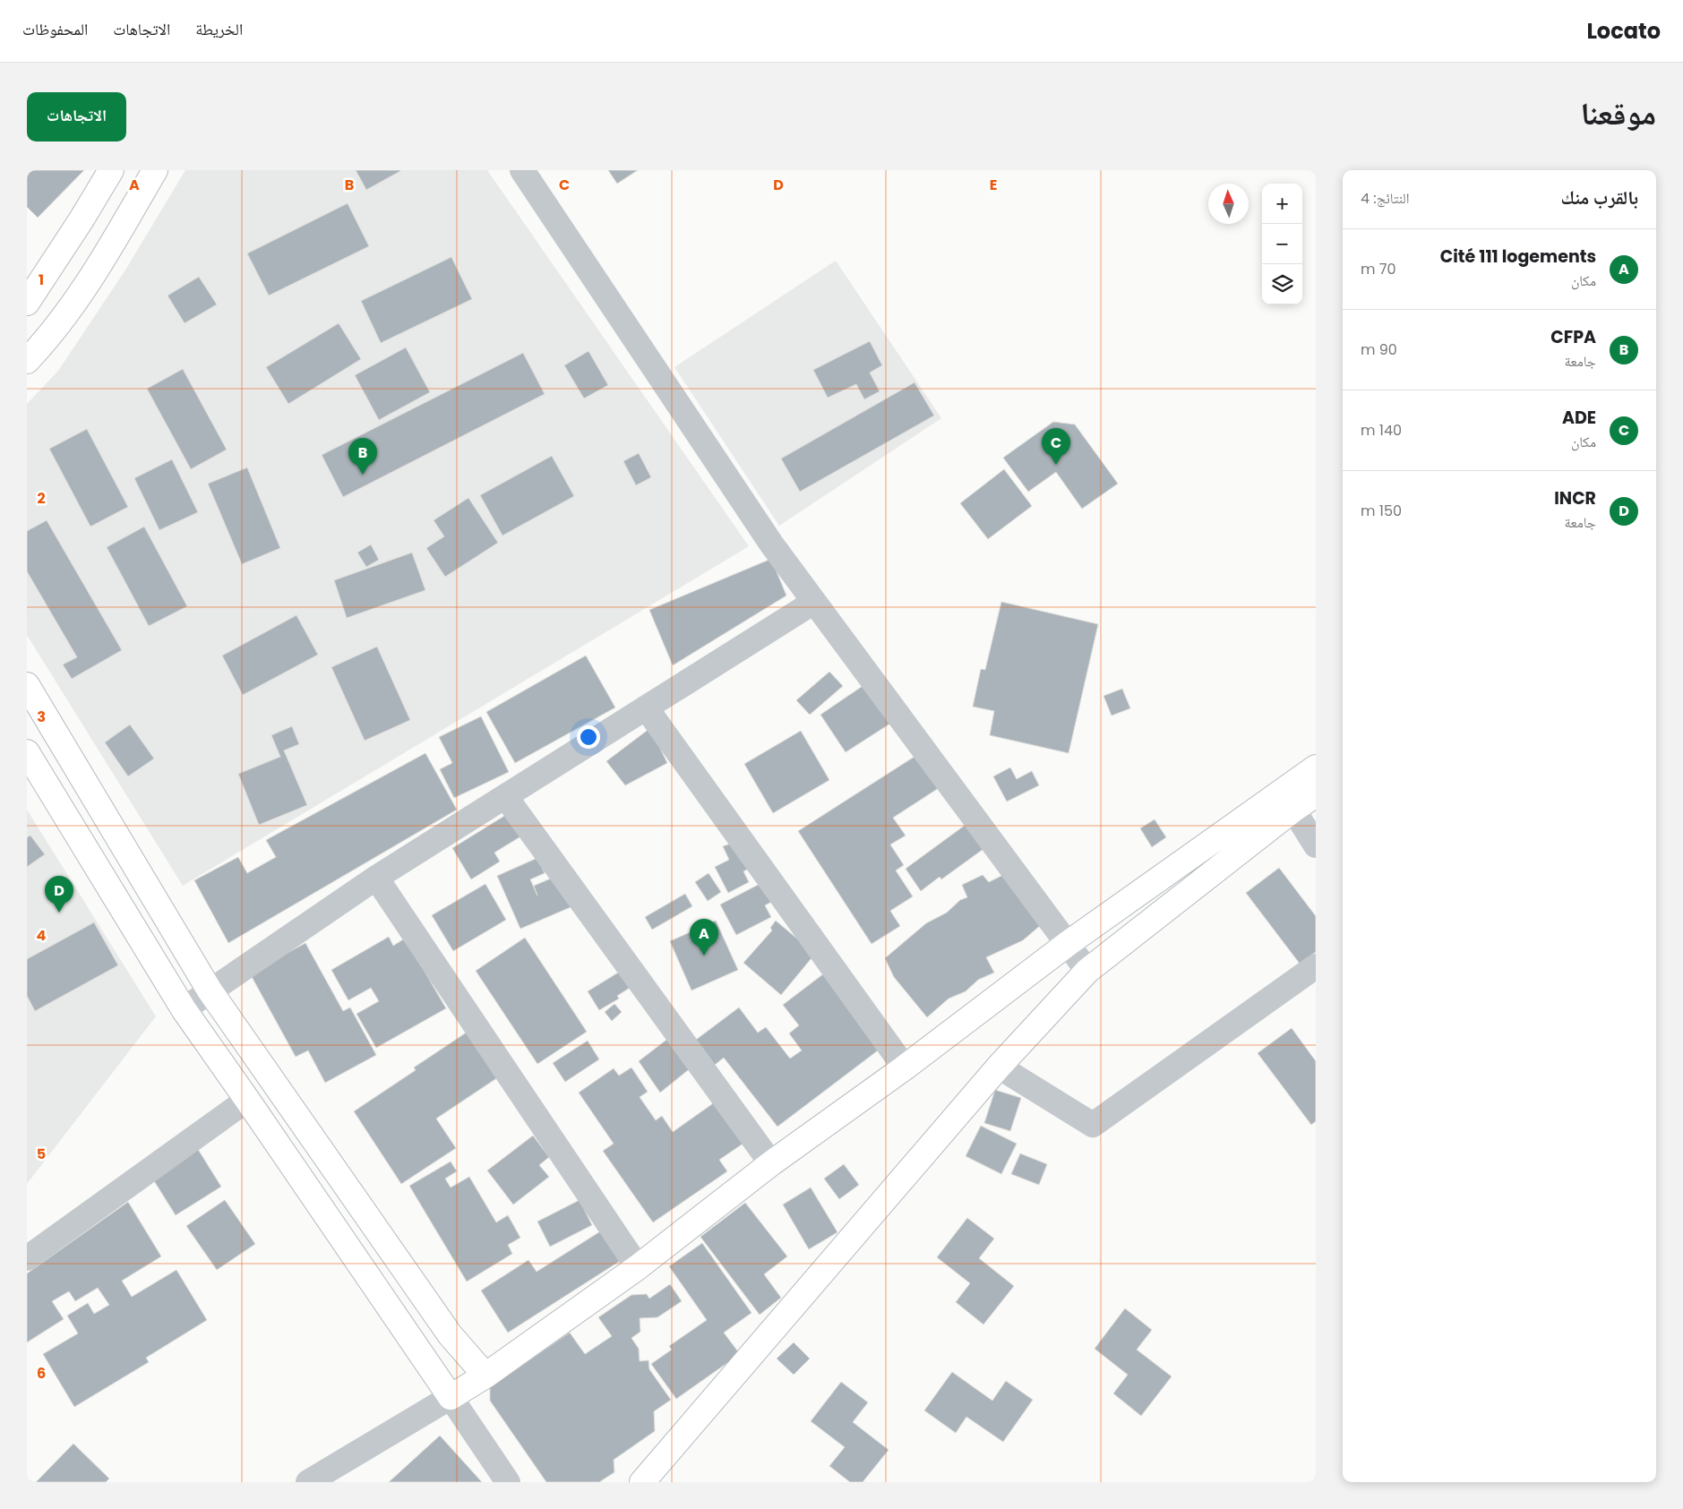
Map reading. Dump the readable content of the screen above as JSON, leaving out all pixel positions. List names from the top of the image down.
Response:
{
  "north": "top",
  "page": {
    "header": "Locato",
    "nav": ["الخريطة", "الاتجاهات", "المحفوظات"],
    "title": "موقعنا",
    "buttons": "الاتجاهات",
    "heading": ["بالقرب منك", "النتائج: 4"],
    "map_buttons": ["+", "−"],
    "list": [
      {
        "mark": "A",
        "name": "Cité 111 logements",
        "note": "مكان",
        "value": "70 m"
      },
      {
        "mark": "B",
        "name": "CFPA",
        "note": "جامعة",
        "value": "90 m"
      },
      {
        "mark": "C",
        "name": "ADE",
        "note": "مكان",
        "value": "140 m"
      },
      {
        "mark": "D",
        "name": "INCR",
        "note": "جامعة",
        "value": "150 m"
      }
    ],
    "pins": [
      "C",
      "B",
      "D",
      "A"
    ]
  },
  "grid": {
    "columns": [
      "A",
      "B",
      "C",
      "D",
      "E"
    ],
    "rows": [
      "1",
      "2",
      "3",
      "4",
      "5",
      "6"
    ]
  }
}
